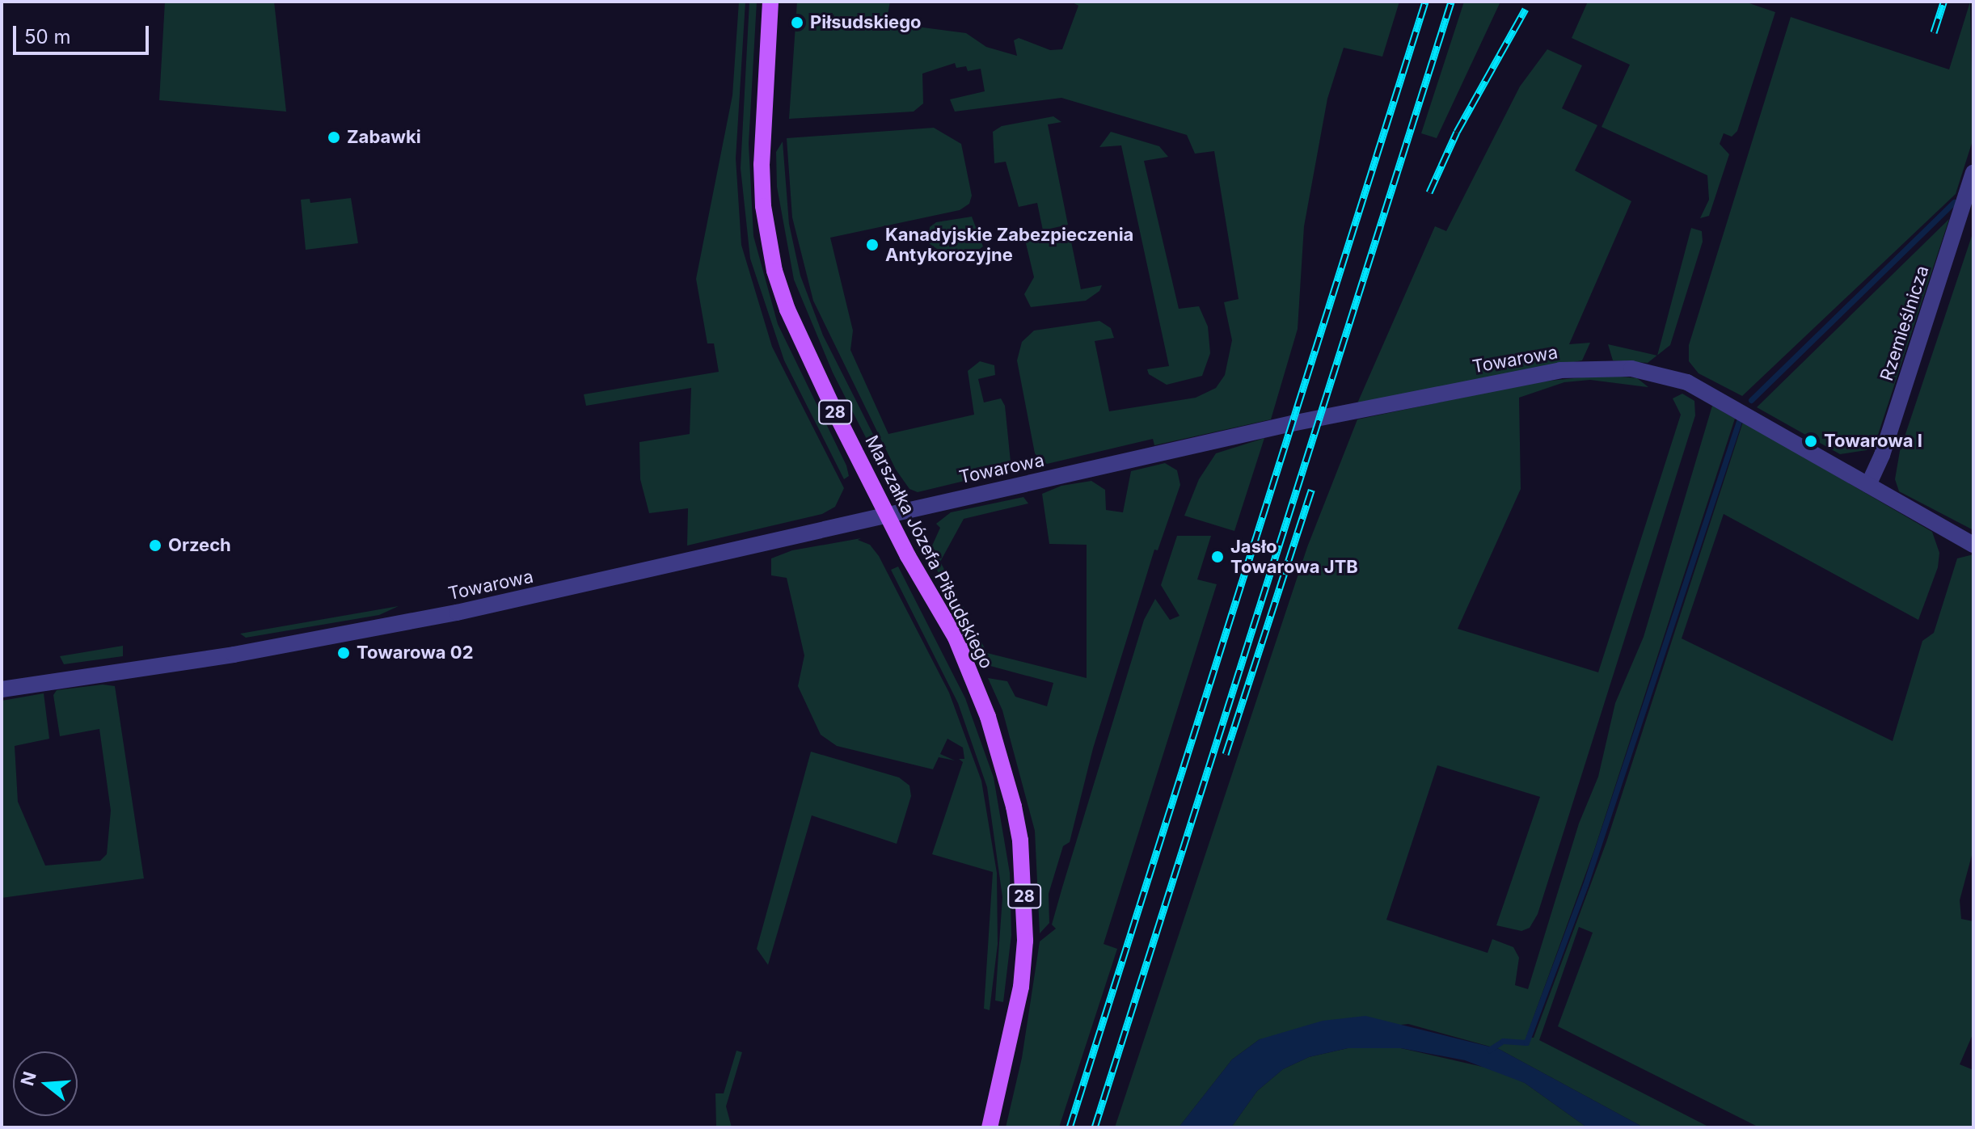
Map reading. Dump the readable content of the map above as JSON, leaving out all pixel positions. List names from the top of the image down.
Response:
{
  "streets": {
    "main road": ["28", "Marszałka Józefa Piłsudskiego"],
    "street": ["Rzemieślnicza", "Towarowa"]
  },
  "crossings": [
    ["Rzemieślnicza", "Towarowa"],
    ["Towarowa", "Marszałka Józefa Piłsudskiego"]
  ],
  "places": [
    "Piłsudskiego",
    "Zabawki",
    "Kanadyjskie Zabezpieczenia Antykorozyjne",
    "Towarowa I",
    "Orzech",
    "Jasło Towarowa JTB",
    "Towarowa 02"
  ],
  "scale_bar": "50 m",
  "north": "left"
}
